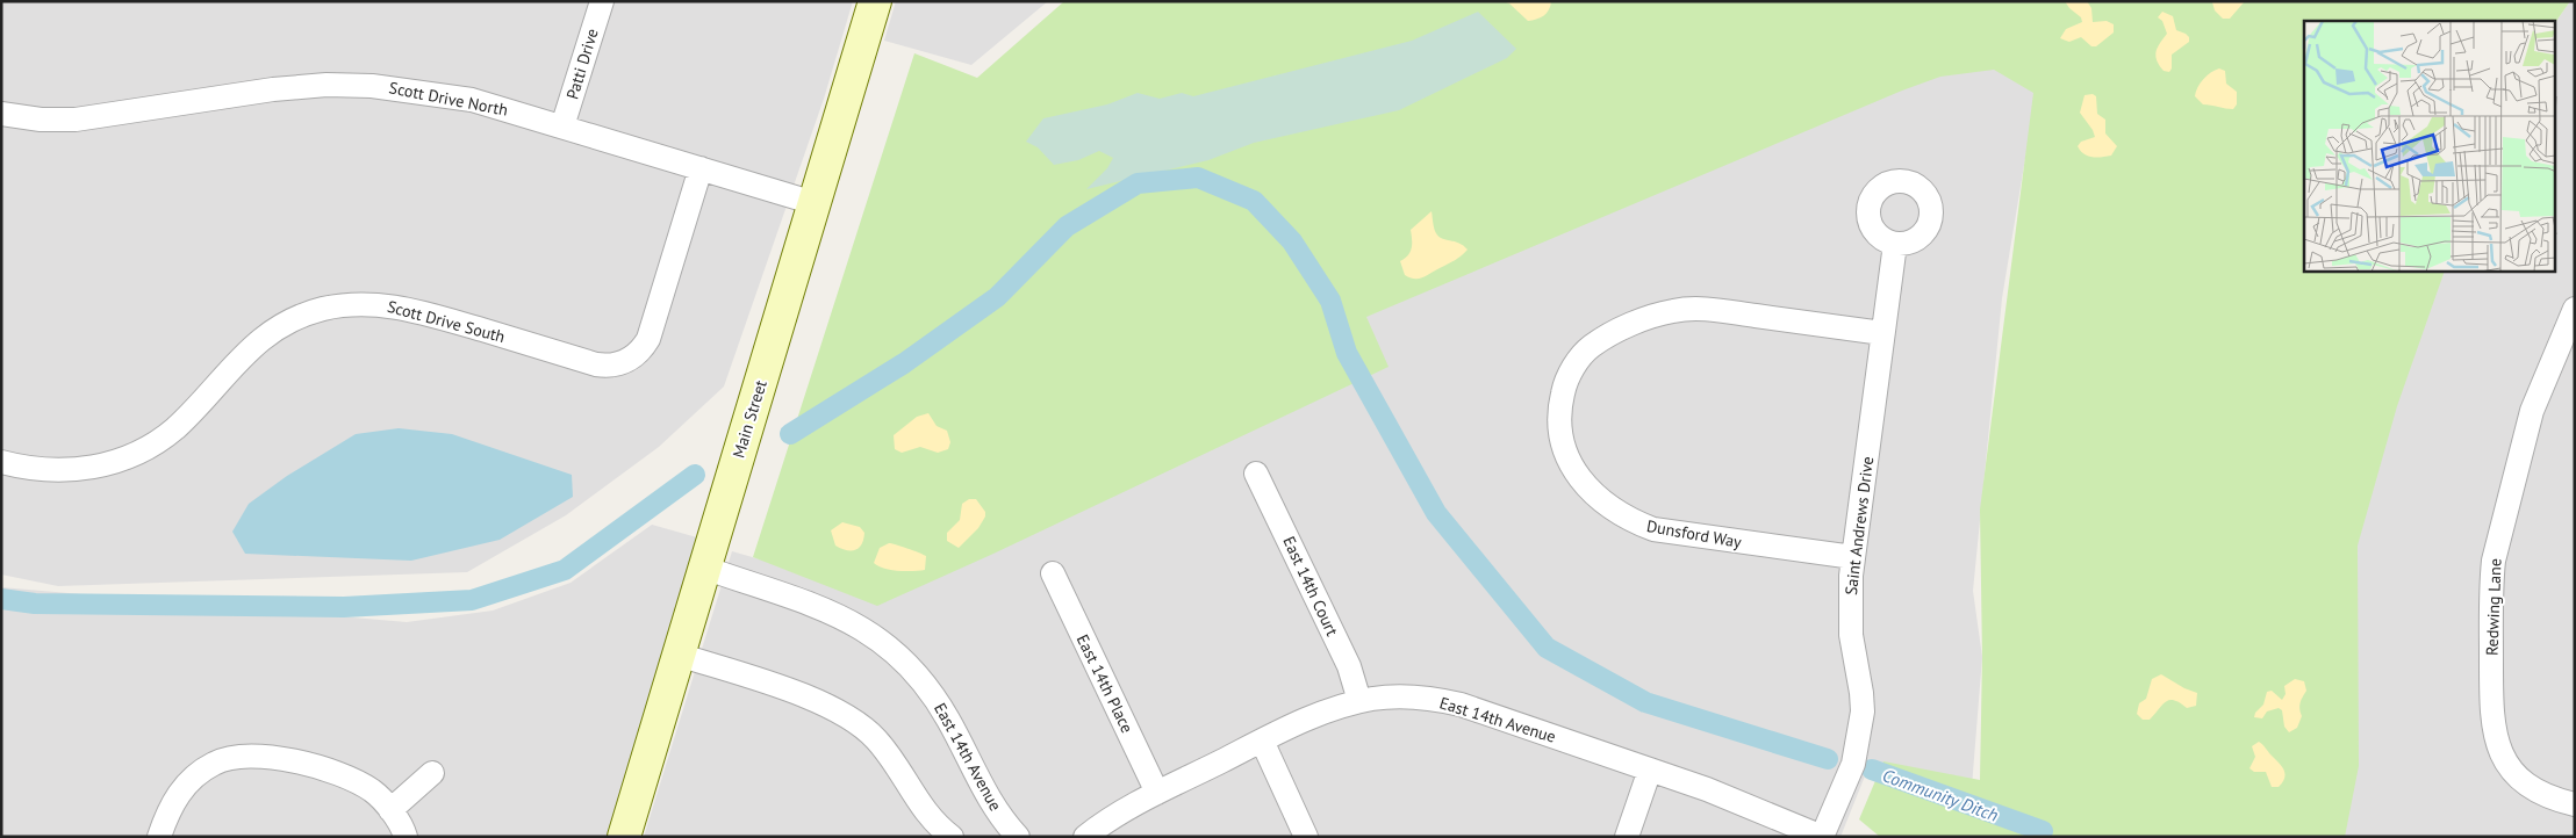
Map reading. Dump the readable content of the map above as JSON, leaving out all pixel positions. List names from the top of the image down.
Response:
{
  "streets": {
    "main road": ["Main Street"],
    "street": [
      "Patti Drive",
      "Scott Drive North",
      "Scott Drive South",
      "Saint Andrews Drive",
      "Dunsford Way",
      "East 14th Court",
      "Redwing Lane",
      "East 14th Place",
      "East 14th Avenue"
    ]
  },
  "crossings": [
    ["Patti Drive", "Scott Drive North"],
    ["Scott Drive North", "Scott Drive South"],
    ["Scott Drive North", "Main Street"],
    ["Main Street", "East 14th Avenue"],
    ["Saint Andrews Drive", "Dunsford Way"],
    ["Saint Andrews Drive", "East 14th Avenue"],
    ["East 14th Court", "East 14th Avenue"],
    ["East 14th Place", "East 14th Avenue"]
  ],
  "water": ["Community Ditch"]
}
